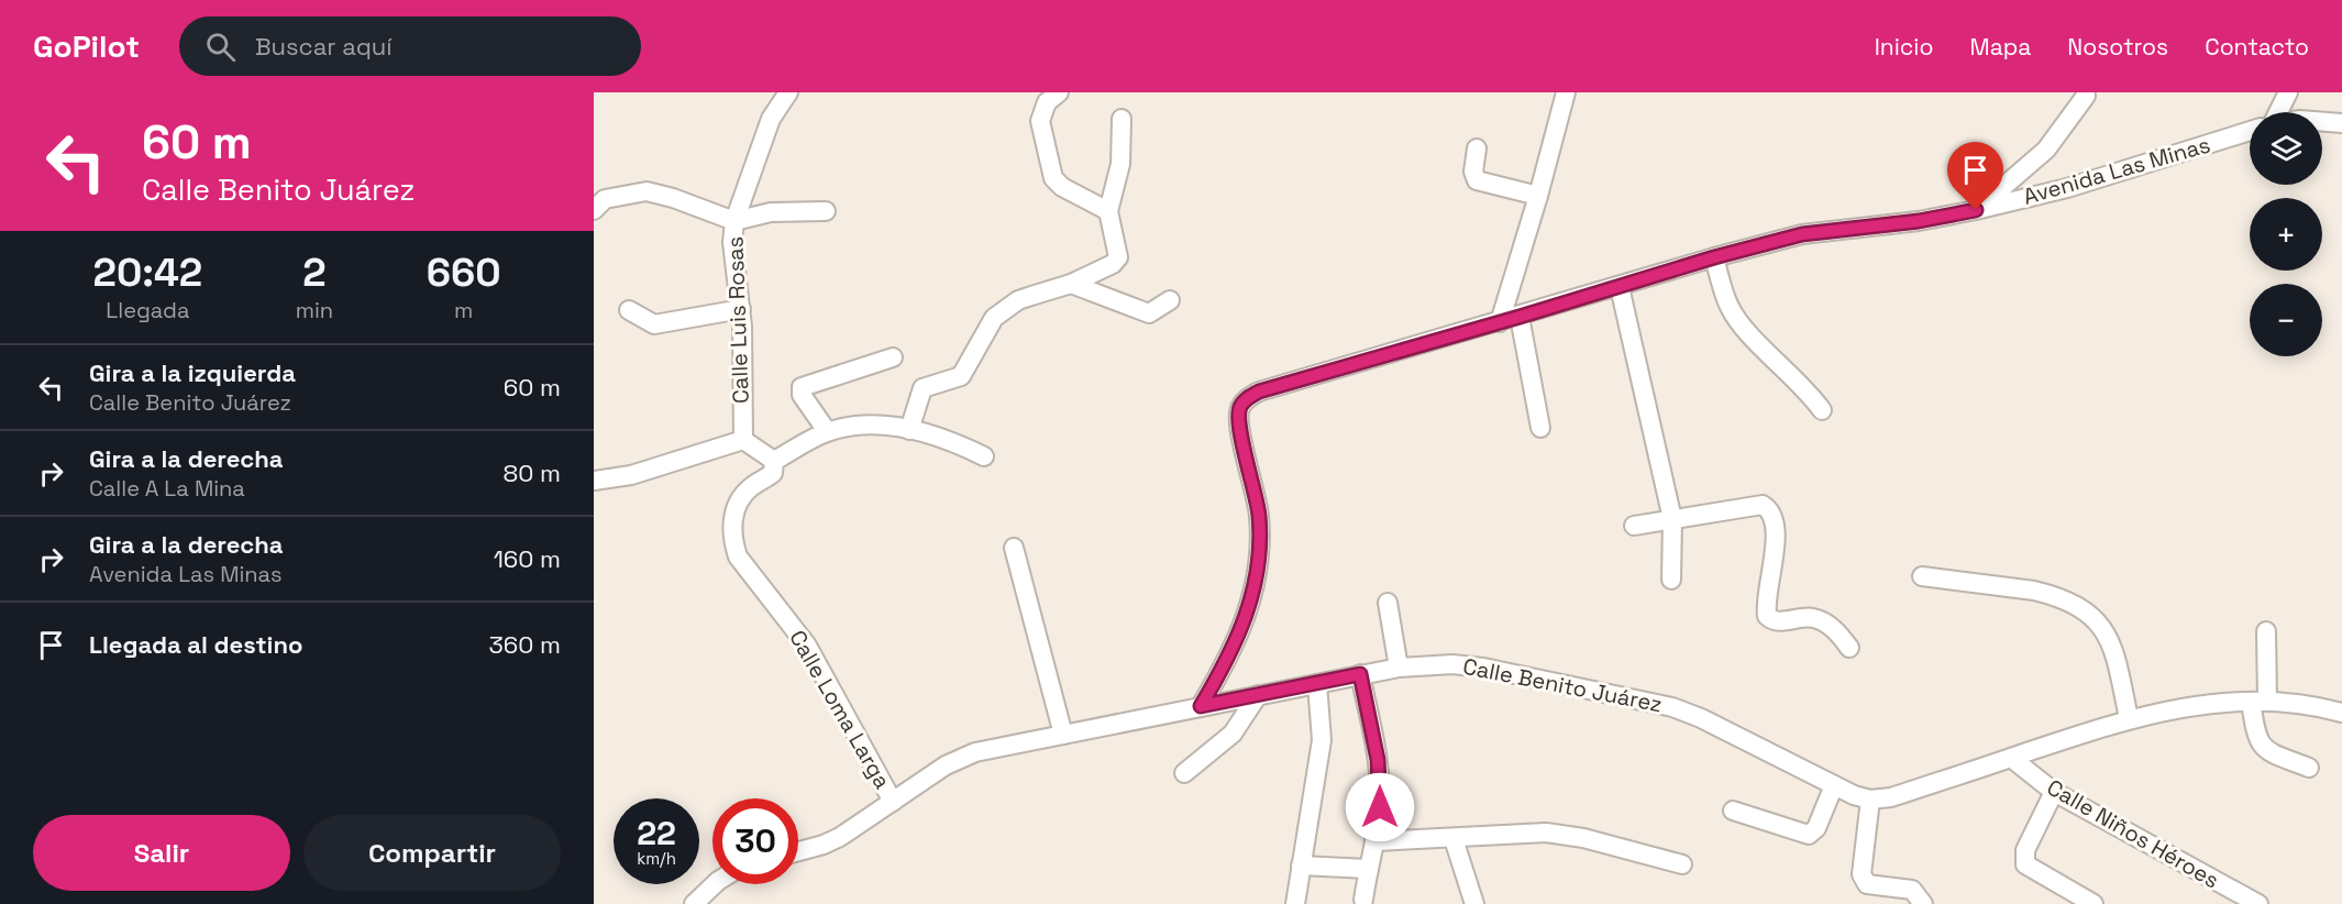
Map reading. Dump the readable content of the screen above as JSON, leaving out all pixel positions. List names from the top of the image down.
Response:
{
  "streets": {
    "street": [
      "Avenida Las Minas",
      "Calle Luis Rosas",
      "Calle Benito Juárez",
      "Calle Loma Larga",
      "Calle Niños Héroes"
    ]
  },
  "crossings": [
    ["Avenida Las Minas", "Calle Benito Juárez"],
    ["Calle Benito Juárez", "Calle Loma Larga"]
  ],
  "page": {
    "header": "GoPilot",
    "search": "Buscar aquí",
    "nav": [
      "Inicio",
      "Mapa",
      "Nosotros",
      "Contacto"
    ],
    "turn": ["60 m", "Calle Benito Juárez"],
    "map_buttons": ["+", "−"],
    "eta": [
      "20:42",
      "Llegada",
      "2",
      "min",
      "660",
      "m"
    ],
    "list": [
      {
        "name": "Gira a la izquierda",
        "note": "Calle Benito Juárez",
        "value": "60 m"
      },
      {
        "name": "Gira a la derecha",
        "note": "Calle A La Mina",
        "value": "80 m"
      },
      {
        "name": "Gira a la derecha",
        "note": "Avenida Las Minas",
        "value": "160 m"
      },
      {
        "name": "Llegada al destino",
        "value": "360 m"
      }
    ],
    "speed": "22 km/h",
    "limit": "30",
    "buttons": ["Salir", "Compartir"]
  }
}
